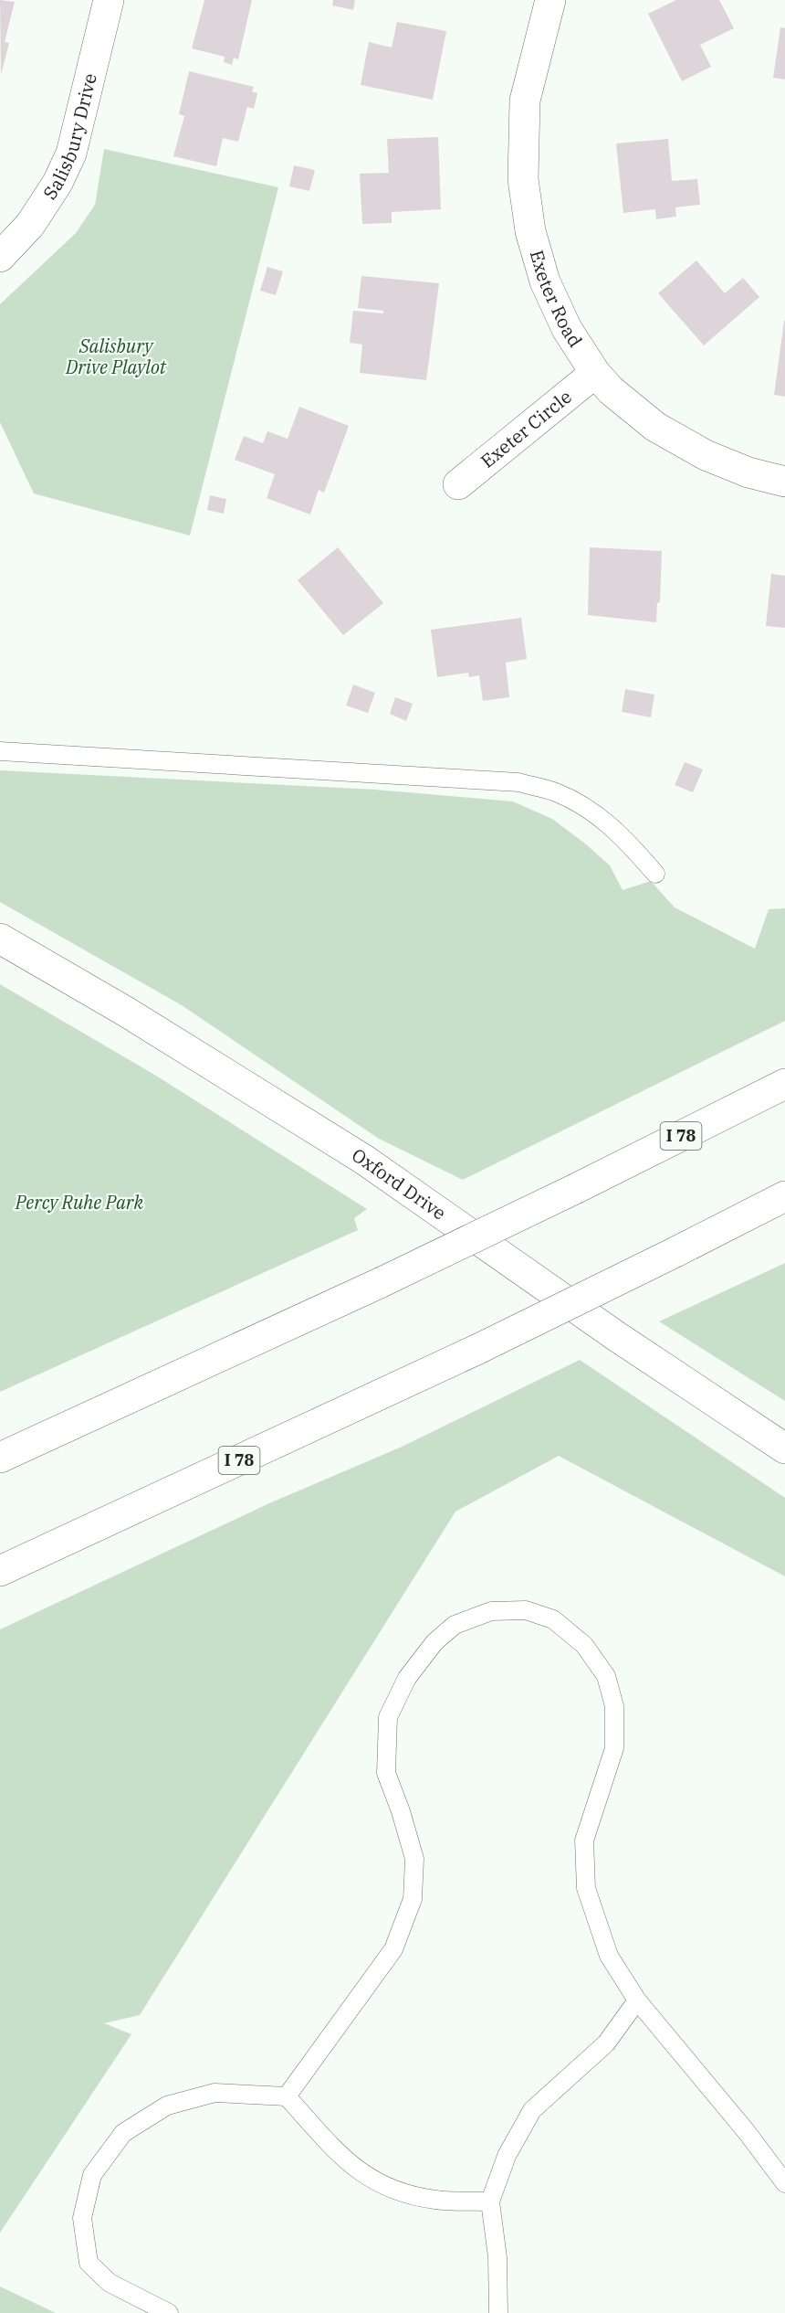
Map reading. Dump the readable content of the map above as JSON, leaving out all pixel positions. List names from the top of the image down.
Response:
{
  "streets": {
    "main road": [
      "Salisbury Drive",
      "Exeter Road",
      "Exeter Circle",
      "I 78",
      "Oxford Drive"
    ]
  },
  "crossings": [
    ["Exeter Road", "Exeter Circle"]
  ],
  "parks": ["Salisbury Drive Playlot", "Percy Ruhe Park"]
}
